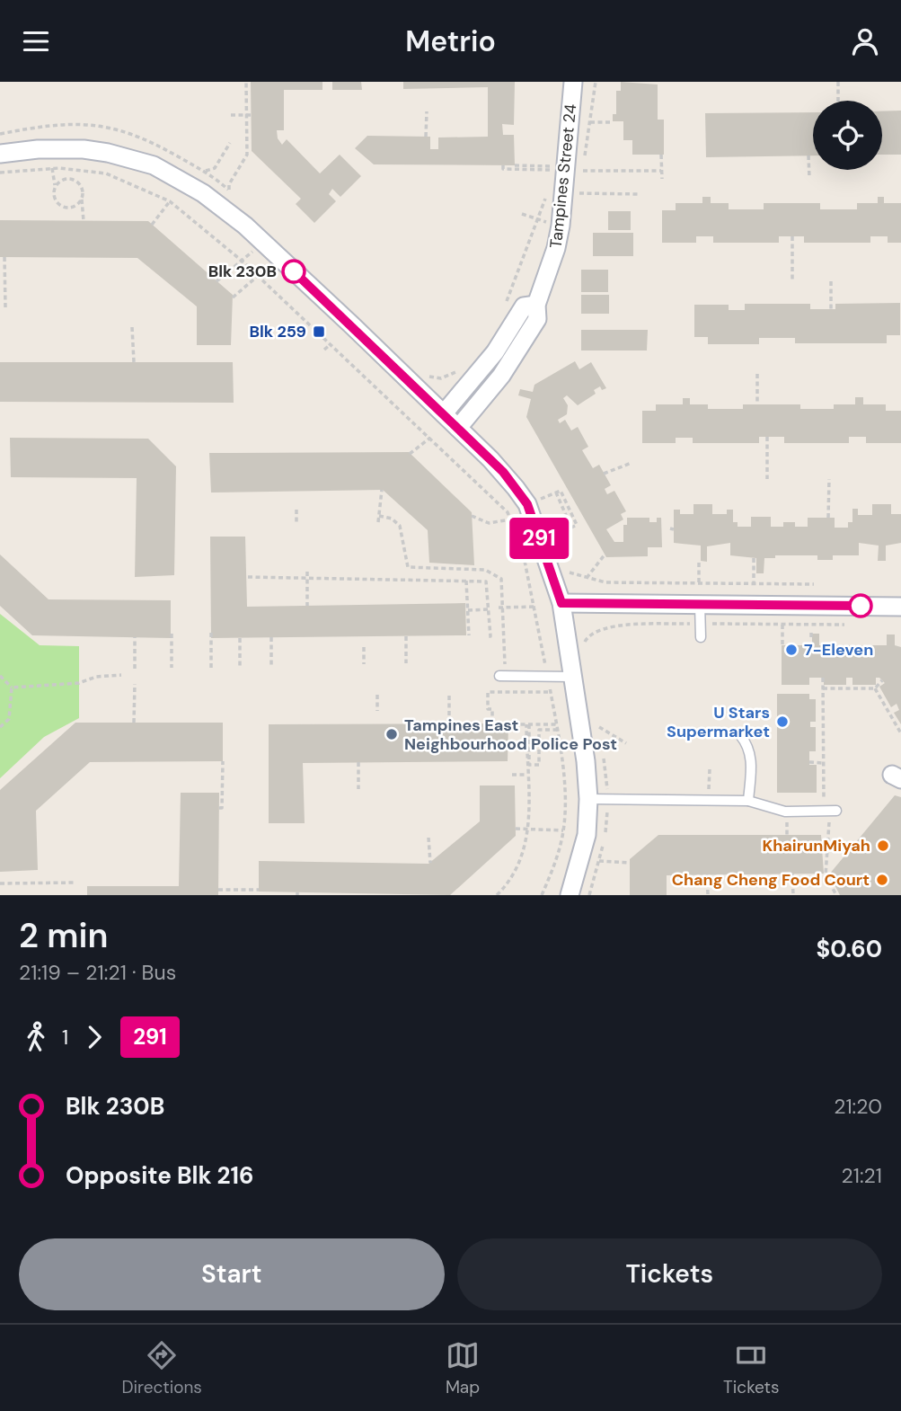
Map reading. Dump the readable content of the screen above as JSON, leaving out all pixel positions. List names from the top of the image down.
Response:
{
  "streets": {
    "street": ["Tampines Street 24"]
  },
  "places": {
    "other": [
      "Blk 230B",
      "7-Eleven",
      "U Stars Supermarket",
      "Tampines East Neighbourhood Police Post",
      "KhairunMiyah",
      "Chang Cheng Food Court"
    ],
    "transit": ["Blk 259"]
  },
  "lines": ["bus line 291"],
  "page": {
    "header": "Metrio",
    "on_map": "291",
    "heading": ["2 min", "21:19 – 21:21 · Bus", "$0.60"],
    "legs": ["1", "291"],
    "list": [
      {
        "name": "Blk 230B",
        "value": "21:20"
      },
      {
        "name": "Opposite Blk 216",
        "value": "21:21"
      }
    ],
    "buttons": ["Start", "Tickets"],
    "tabs": ["Directions", "Map", "Tickets"]
  }
}
